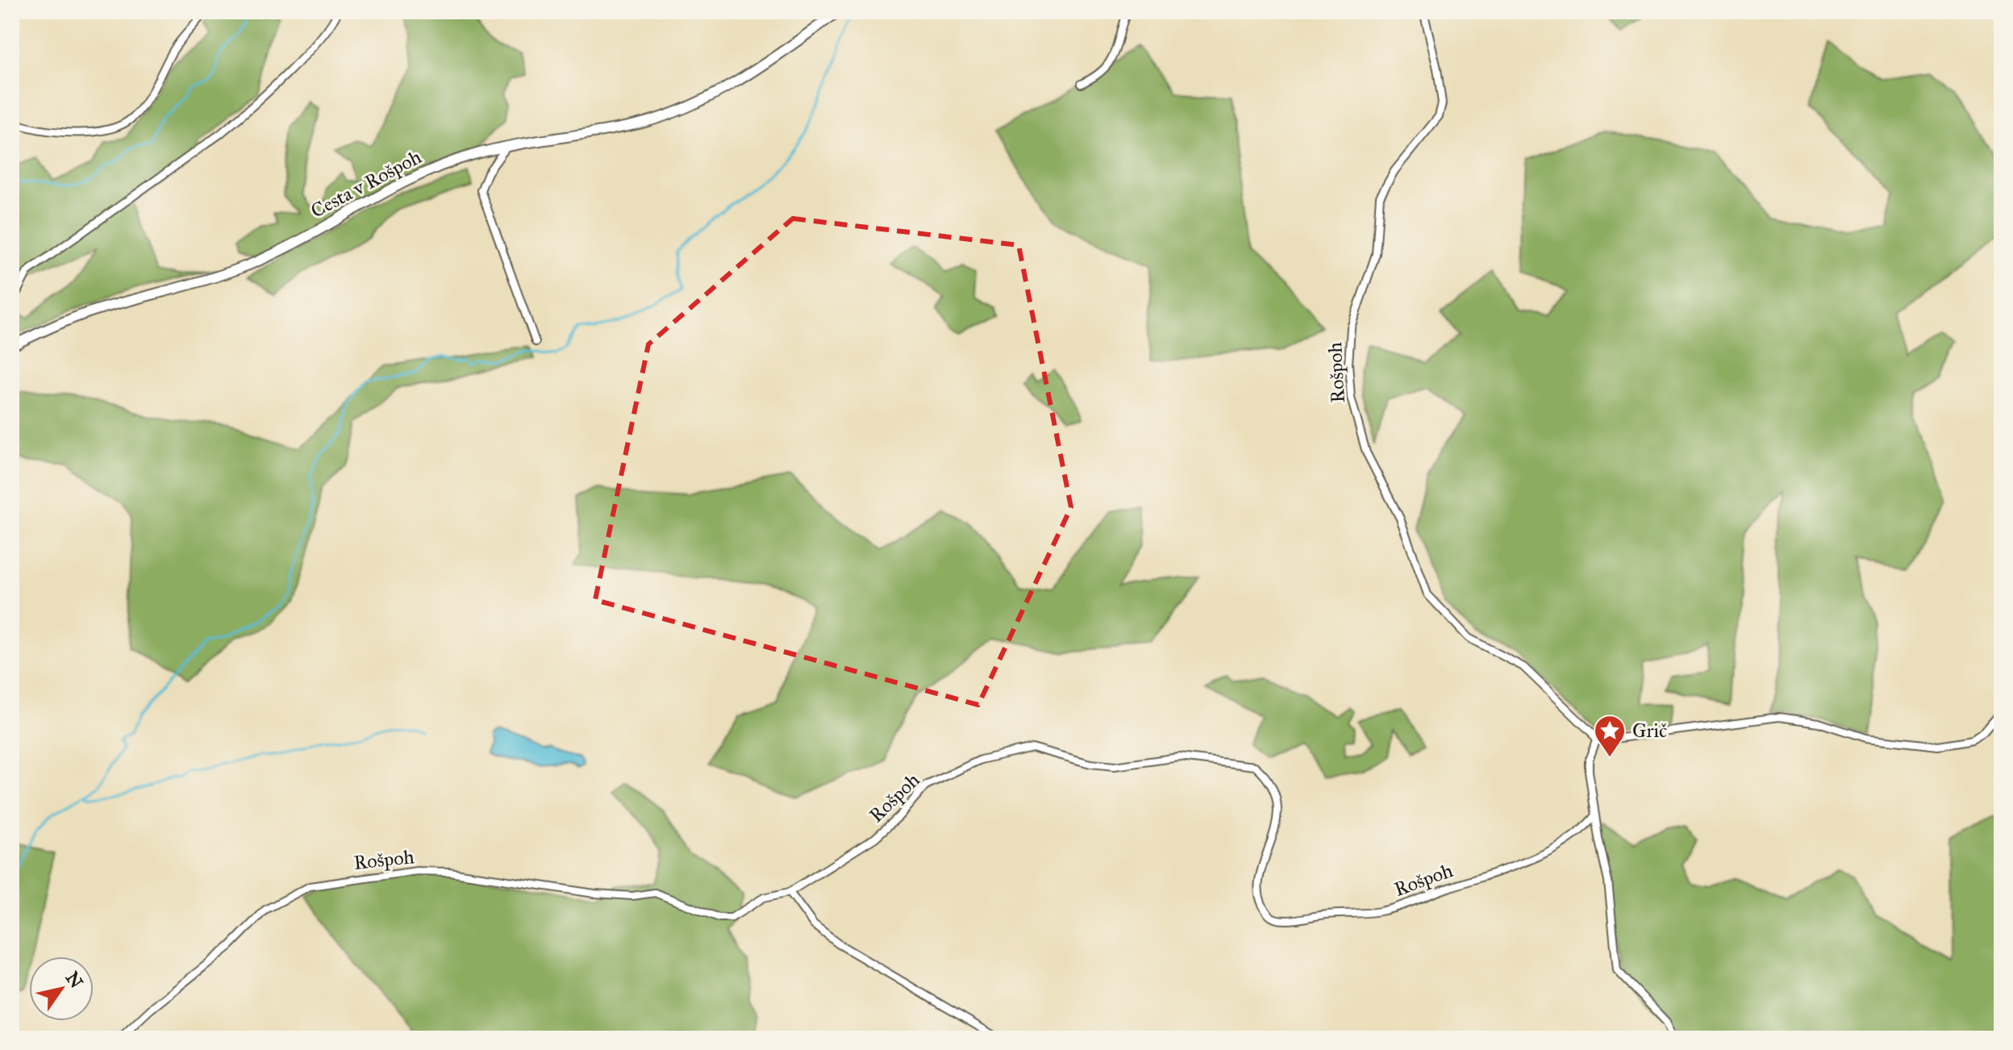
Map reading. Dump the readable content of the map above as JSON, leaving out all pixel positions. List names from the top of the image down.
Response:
{
  "streets": {
    "street": ["Cesta v Rošpoh", "Rošpoh"]
  },
  "places": {
    "place": ["Grič"]
  },
  "north": "top right"
}
